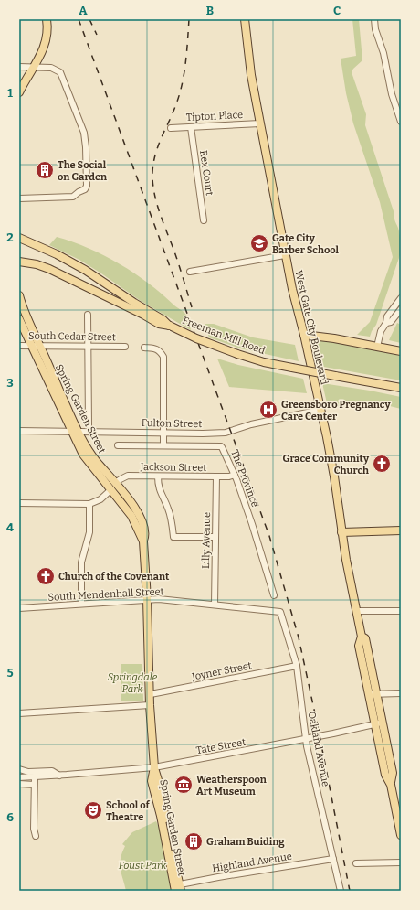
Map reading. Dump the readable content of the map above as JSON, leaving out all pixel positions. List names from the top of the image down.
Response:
{
  "streets": {
    "main road": ["West Gate City Boulevard", "Freeman Mill Road", "Spring Garden Street"],
    "street": [
      "Tipton Place",
      "Rex Court",
      "South Cedar Street",
      "Fulton Street",
      "Jackson Street",
      "The Province",
      "Lilly Avenue",
      "South Mendenhall Street",
      "Joyner Street",
      "Tate Street",
      "Oakland Avenue",
      "Highland Avenue"
    ]
  },
  "crossings": [
    ["Tipton Place", "Rex Court"],
    ["Tipton Place", "West Gate City Boulevard"],
    ["West Gate City Boulevard", "Fulton Street"],
    ["West Gate City Boulevard", "Tate Street"],
    ["South Cedar Street", "Spring Garden Street"],
    ["Spring Garden Street", "Fulton Street"],
    ["Spring Garden Street", "Jackson Street"],
    ["Spring Garden Street", "South Mendenhall Street"],
    ["Spring Garden Street", "Joyner Street"],
    ["Spring Garden Street", "Tate Street"],
    ["Spring Garden Street", "Highland Avenue"],
    ["Jackson Street", "The Province"],
    ["Jackson Street", "Lilly Avenue"],
    ["Lilly Avenue", "South Mendenhall Street"],
    ["South Mendenhall Street", "Oakland Avenue"],
    ["Joyner Street", "Oakland Avenue"],
    ["Tate Street", "Oakland Avenue"],
    ["Oakland Avenue", "Highland Avenue"]
  ],
  "parks": ["Springdale Park", "Foust Park"],
  "places": {
    "building": ["The Social on Garden", "Graham Buiding"],
    "school or university": ["Gate City Barber School"],
    "hospital": ["Greensboro Pregnancy Care Center"],
    "church": ["Grace Community Church", "Church of the Covenant"],
    "museum": ["Weatherspoon Art Museum"],
    "theatre": ["School of Theatre"]
  },
  "grid": {
    "columns": ["A", "B", "C"],
    "rows": [
      "1",
      "2",
      "3",
      "4",
      "5",
      "6"
    ]
  }
}
